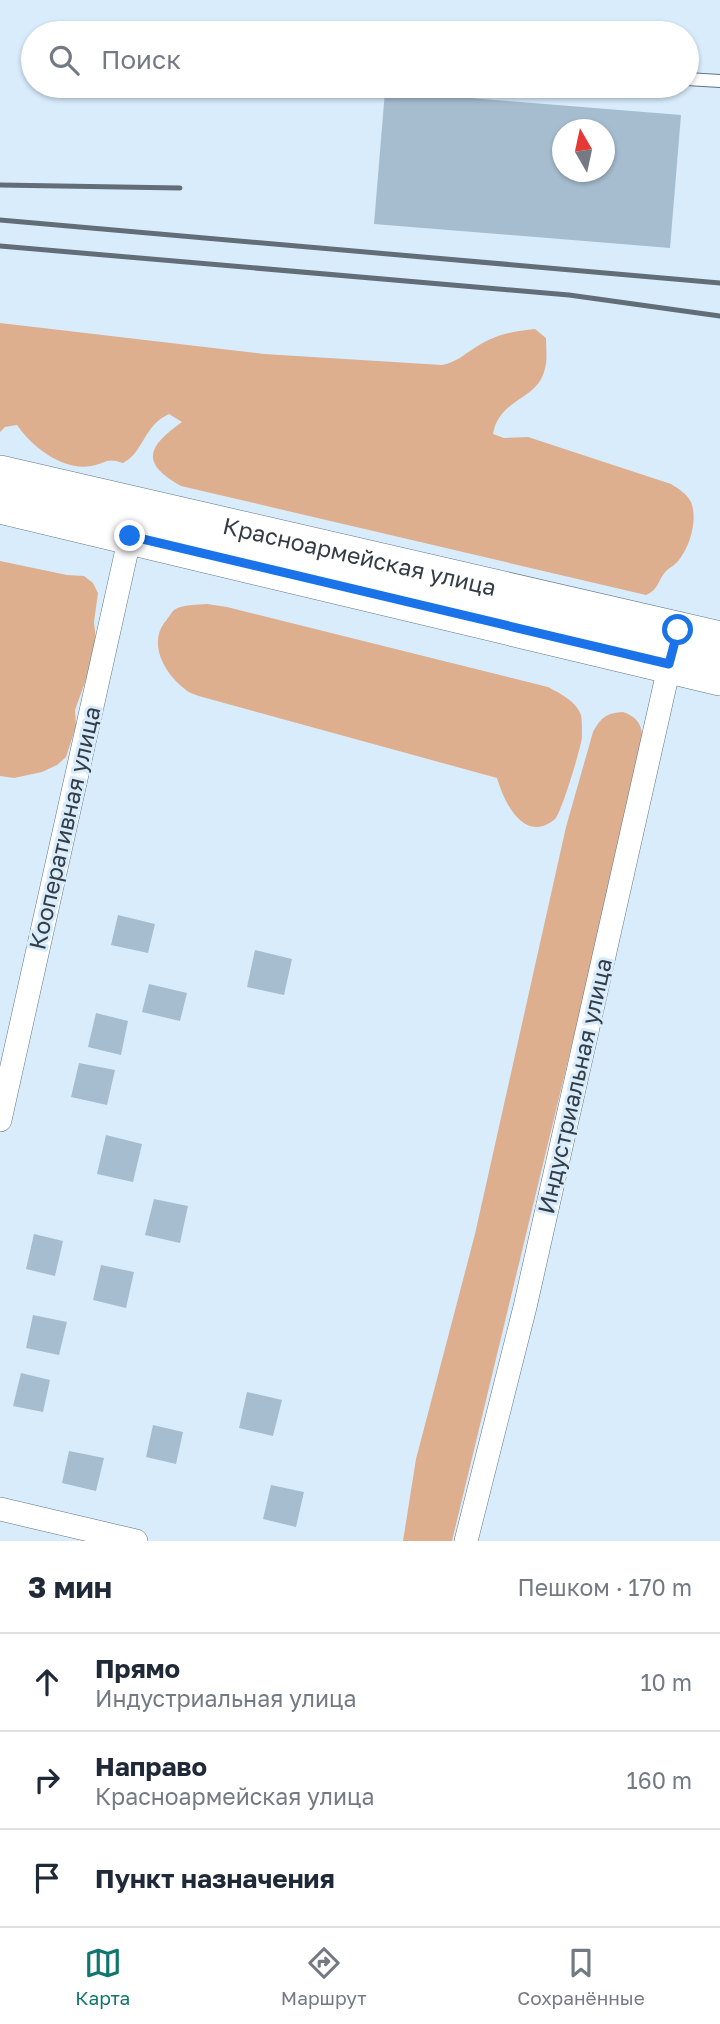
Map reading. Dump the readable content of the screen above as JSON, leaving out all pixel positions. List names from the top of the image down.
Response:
{
  "streets": {
    "main road": ["Красноармейская улица"],
    "street": ["Кооперативная улица", "Индустриальная улица"]
  },
  "crossings": [
    ["Красноармейская улица", "Кооперативная улица"],
    ["Красноармейская улица", "Индустриальная улица"]
  ],
  "north": "top",
  "page": {
    "search": "Поиск",
    "heading": ["3 мин", "Пешком · 170 m"],
    "list": [
      ["Прямо", "Индустриальная улица", "10 m"],
      ["Направо", "Красноармейская улица", "160 m"],
      "Пункт назначения"
    ],
    "nav": ["Карта", "Маршрут", "Сохранённые"]
  }
}
